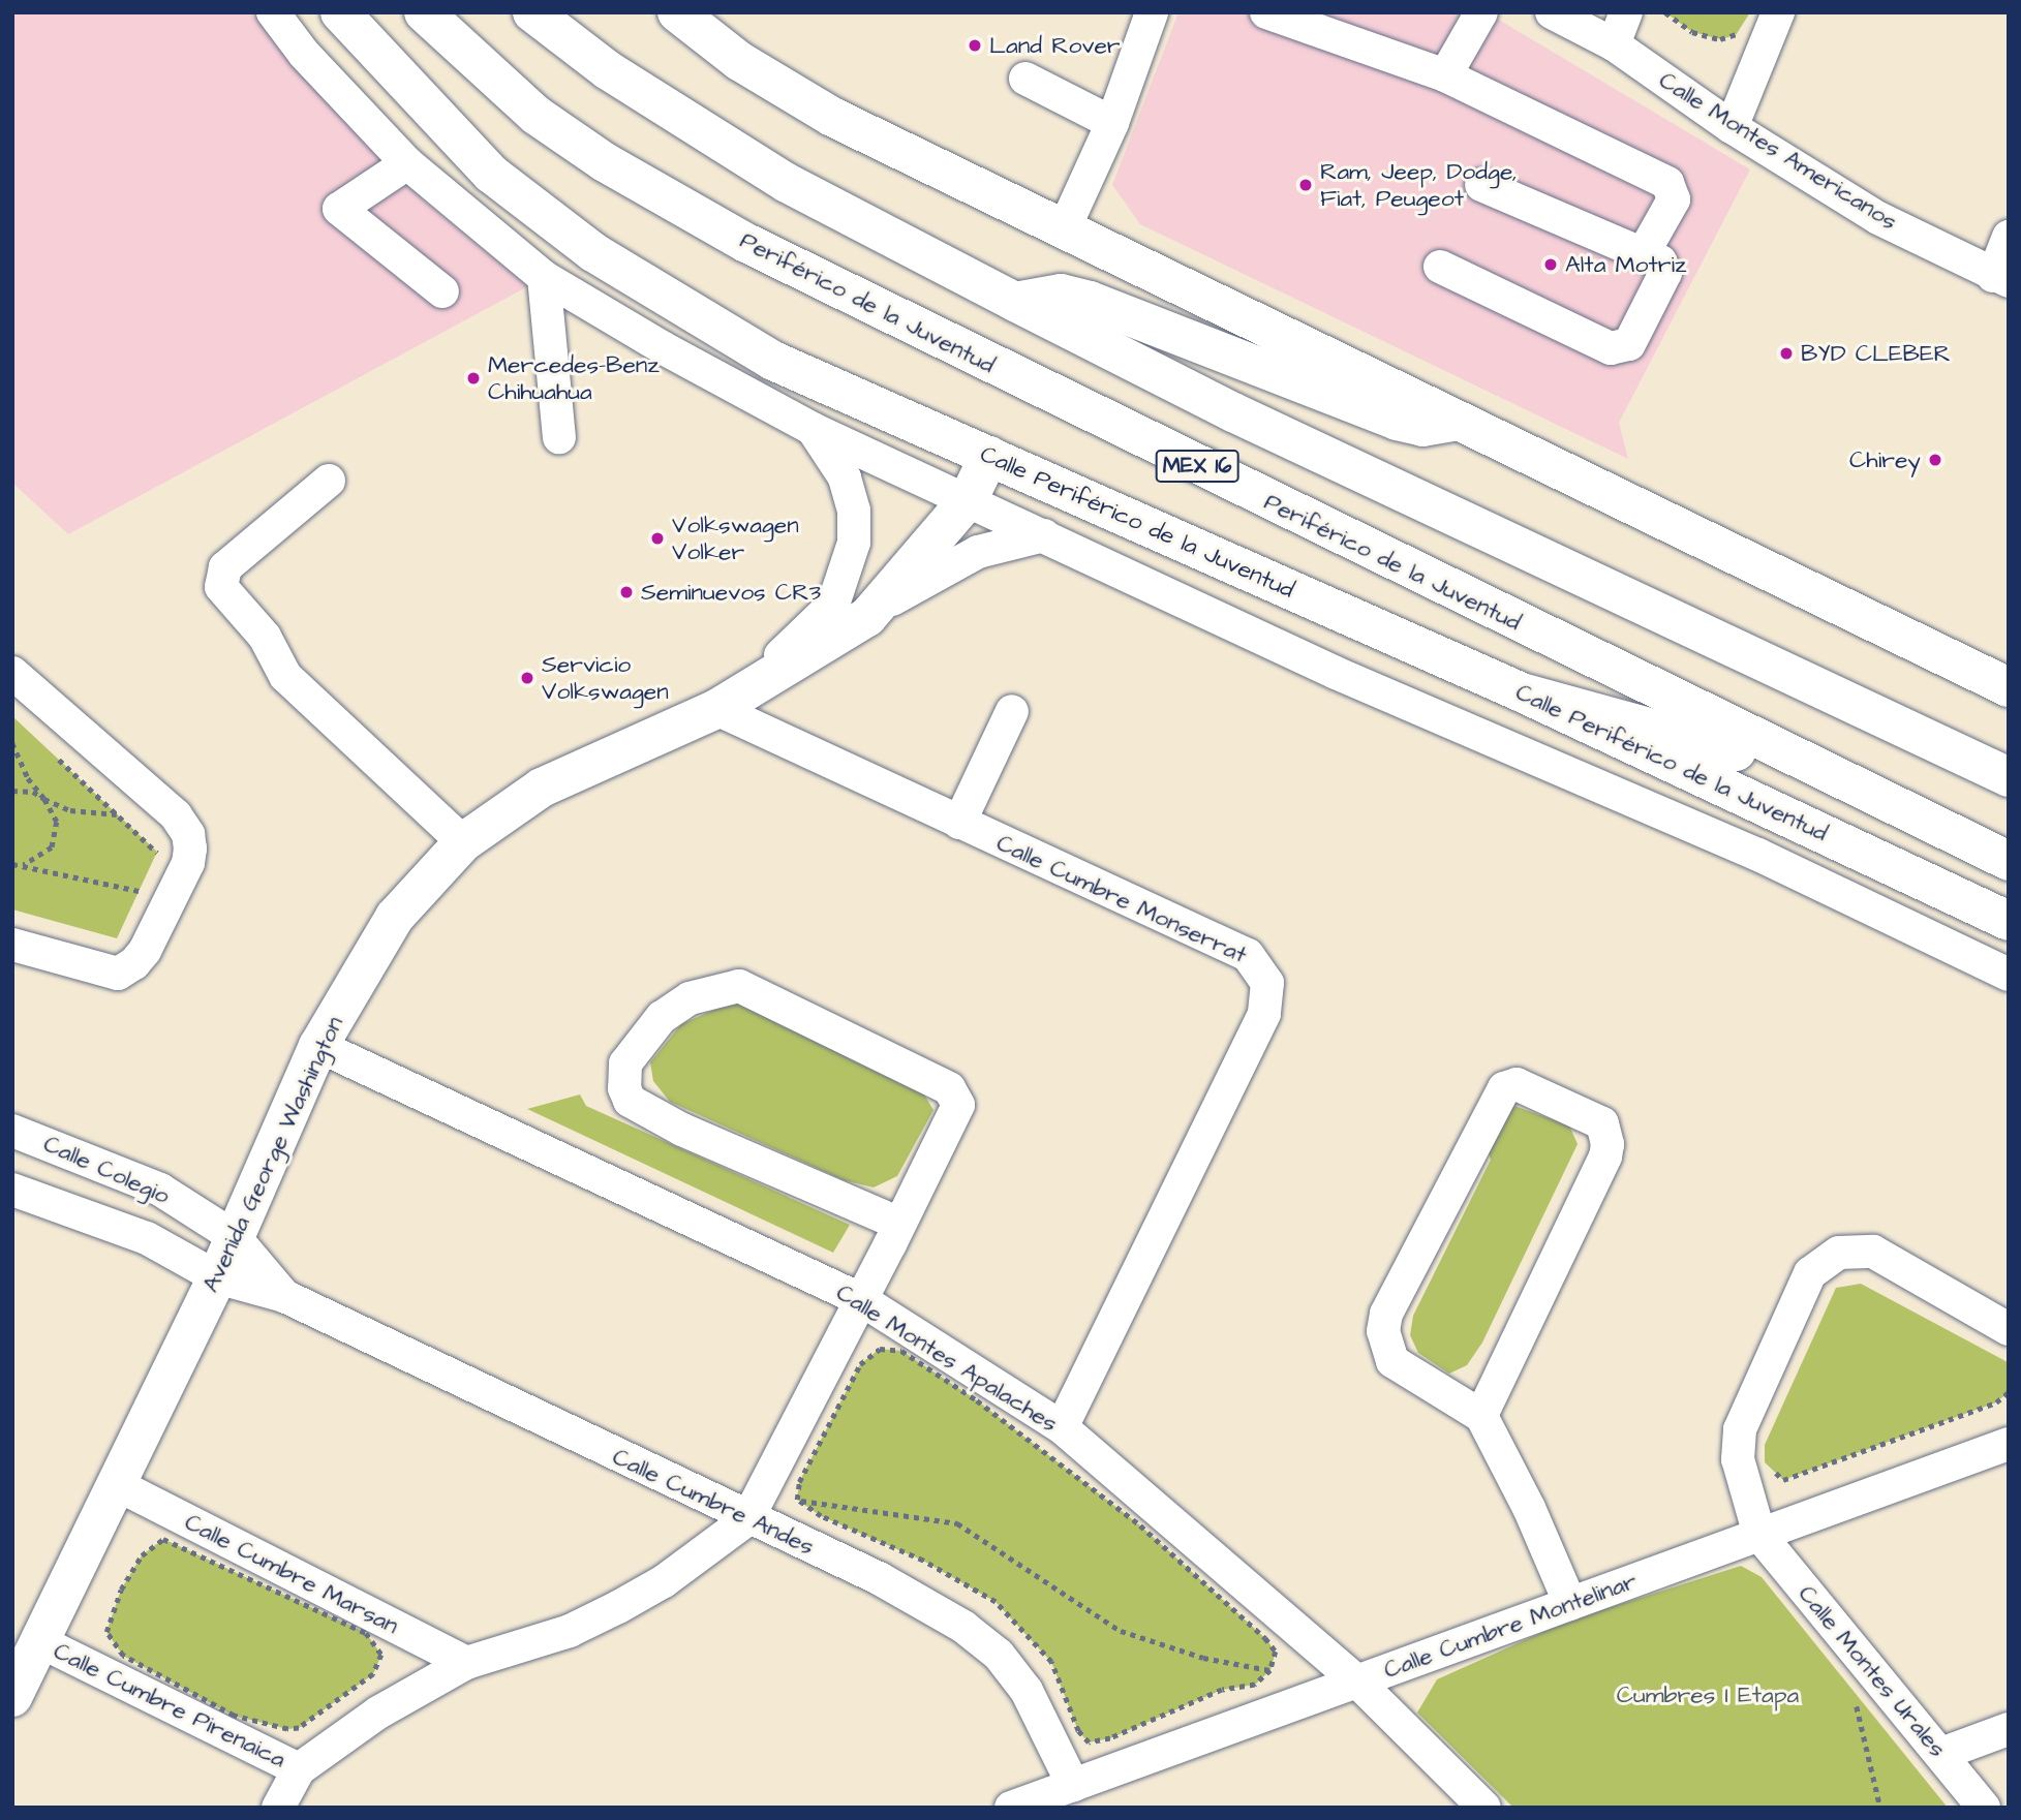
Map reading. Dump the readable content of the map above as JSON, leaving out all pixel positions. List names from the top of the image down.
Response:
{
  "streets": {
    "main road": [
      "Periférico de la Juventud",
      "MEX 16",
      "Calle Periférico de la Juventud",
      "Avenida George Washington"
    ],
    "street": [
      "Calle Montes Americanos",
      "Calle Cumbre Monserrat",
      "Calle Colegio",
      "Calle Montes Apalaches",
      "Calle Cumbre Andes",
      "Calle Cumbre Marsan",
      "Calle Cumbre Montelinar",
      "Calle Montes Urales",
      "Calle Cumbre Pirenaica"
    ]
  },
  "crossings": [
    ["Calle Periférico de la Juventud", "Avenida George Washington"],
    ["Calle Cumbre Monserrat", "Avenida George Washington"],
    ["Calle Cumbre Monserrat", "Calle Montes Apalaches"],
    ["Avenida George Washington", "Calle Colegio"],
    ["Avenida George Washington", "Calle Montes Apalaches"],
    ["Avenida George Washington", "Calle Cumbre Andes"],
    ["Avenida George Washington", "Calle Cumbre Marsan"],
    ["Avenida George Washington", "Calle Cumbre Pirenaica"],
    ["Calle Colegio", "Calle Cumbre Andes"],
    ["Calle Montes Apalaches", "Calle Cumbre Montelinar"],
    ["Calle Cumbre Andes", "Calle Cumbre Montelinar"],
    ["Calle Cumbre Montelinar", "Calle Montes Urales"]
  ],
  "parks": ["Cumbres I Etapa"],
  "places": [
    "Land Rover",
    "Ram, Jeep, Dodge, Fiat, Peugeot",
    "Alta Motriz",
    "BYD CLEBER",
    "Mercedes-Benz Chihuahua",
    "Chirey",
    "Volkswagen Volker",
    "Seminuevos CR3",
    "Servicio Volkswagen"
  ]
}
